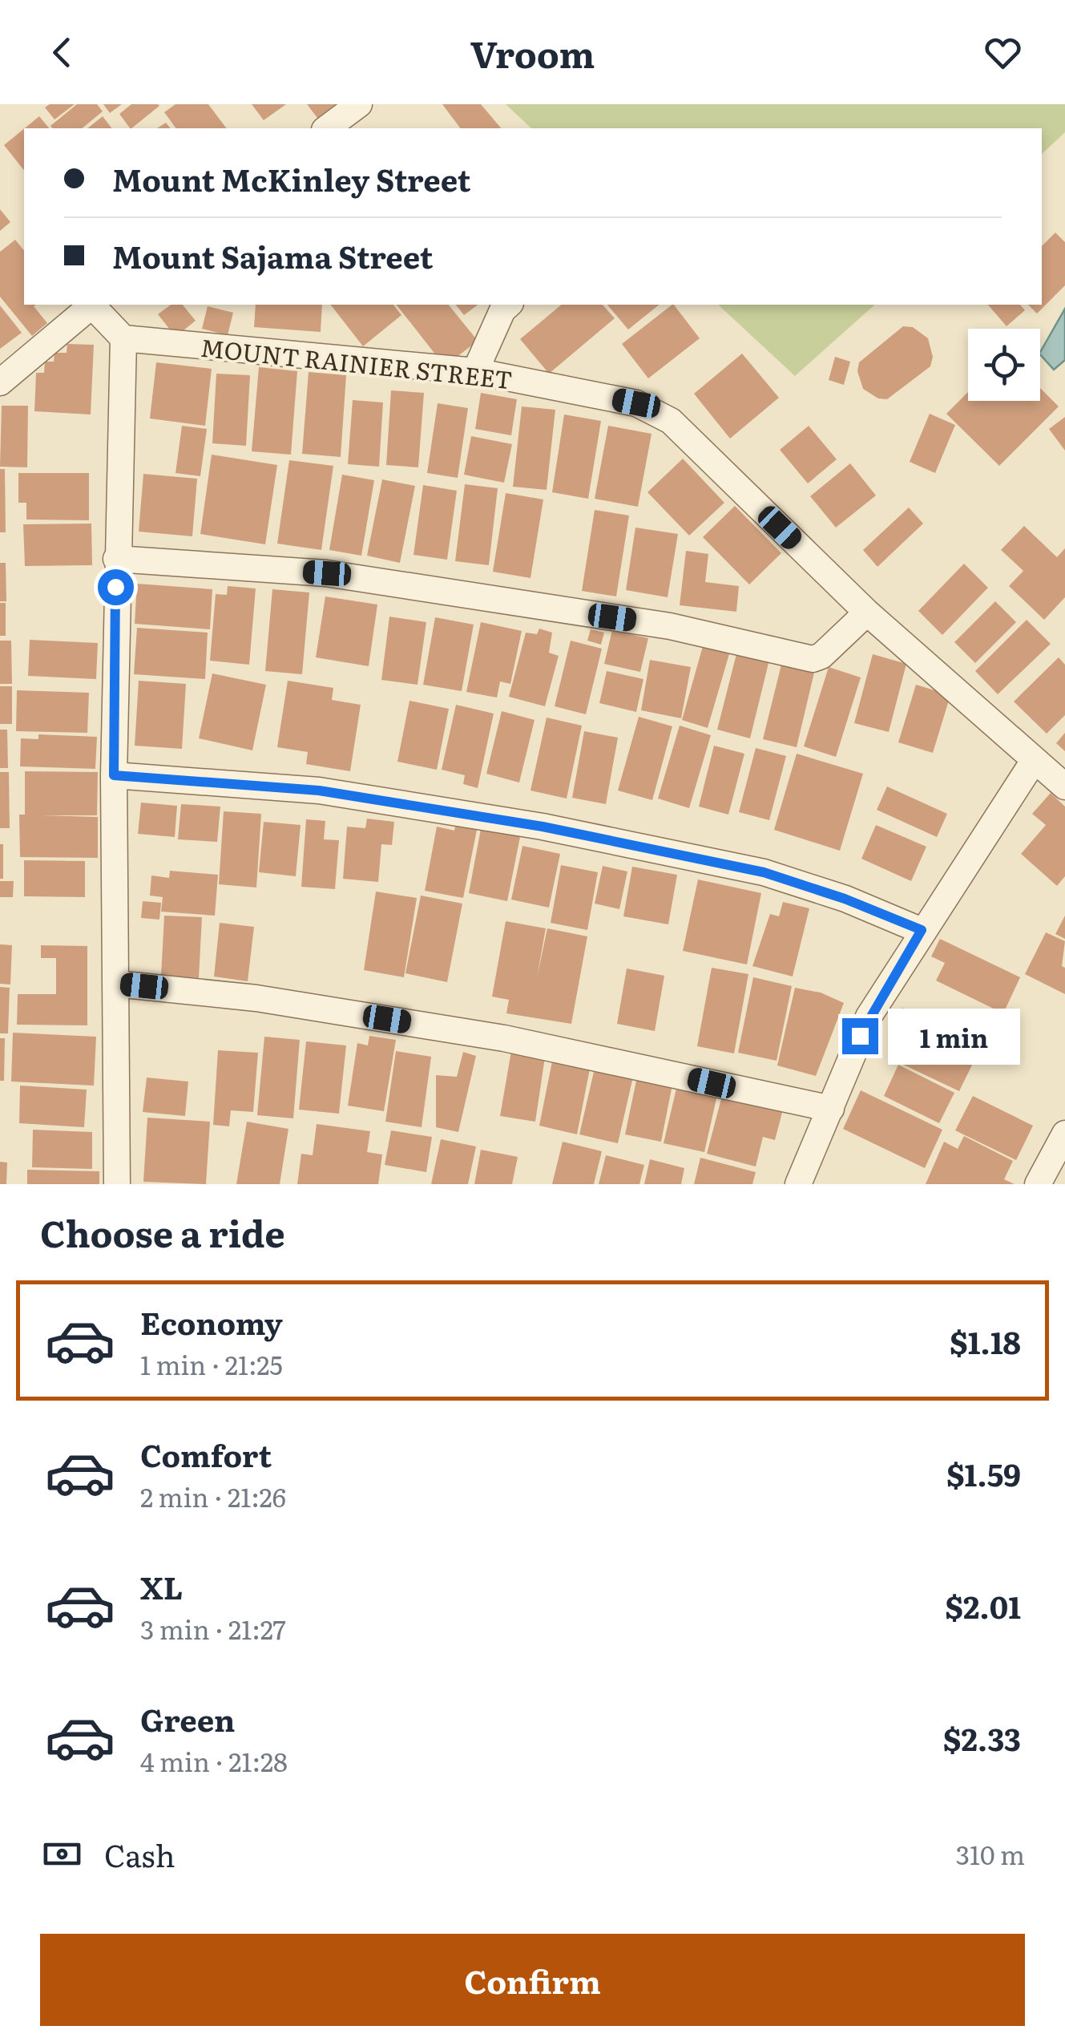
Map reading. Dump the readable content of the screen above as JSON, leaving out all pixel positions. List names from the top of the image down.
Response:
{
  "streets": {
    "street": ["MOUNT RAINIER STREET"]
  },
  "page": {
    "header": "Vroom",
    "banner": ["Mount McKinley Street", "Mount Sajama Street"],
    "bubble": "1 min",
    "heading": "Choose a ride",
    "list": [
      {
        "name": "Economy",
        "note": "1 min · 21:25",
        "value": "$1.18"
      },
      {
        "name": "Comfort",
        "note": "2 min · 21:26",
        "value": "$1.59"
      },
      {
        "name": "XL",
        "note": "3 min · 21:27",
        "value": "$2.01"
      },
      {
        "name": "Green",
        "note": "4 min · 21:28",
        "value": "$2.33"
      }
    ],
    "pay": ["Cash", "310 m"],
    "buttons": "Confirm"
  }
}
